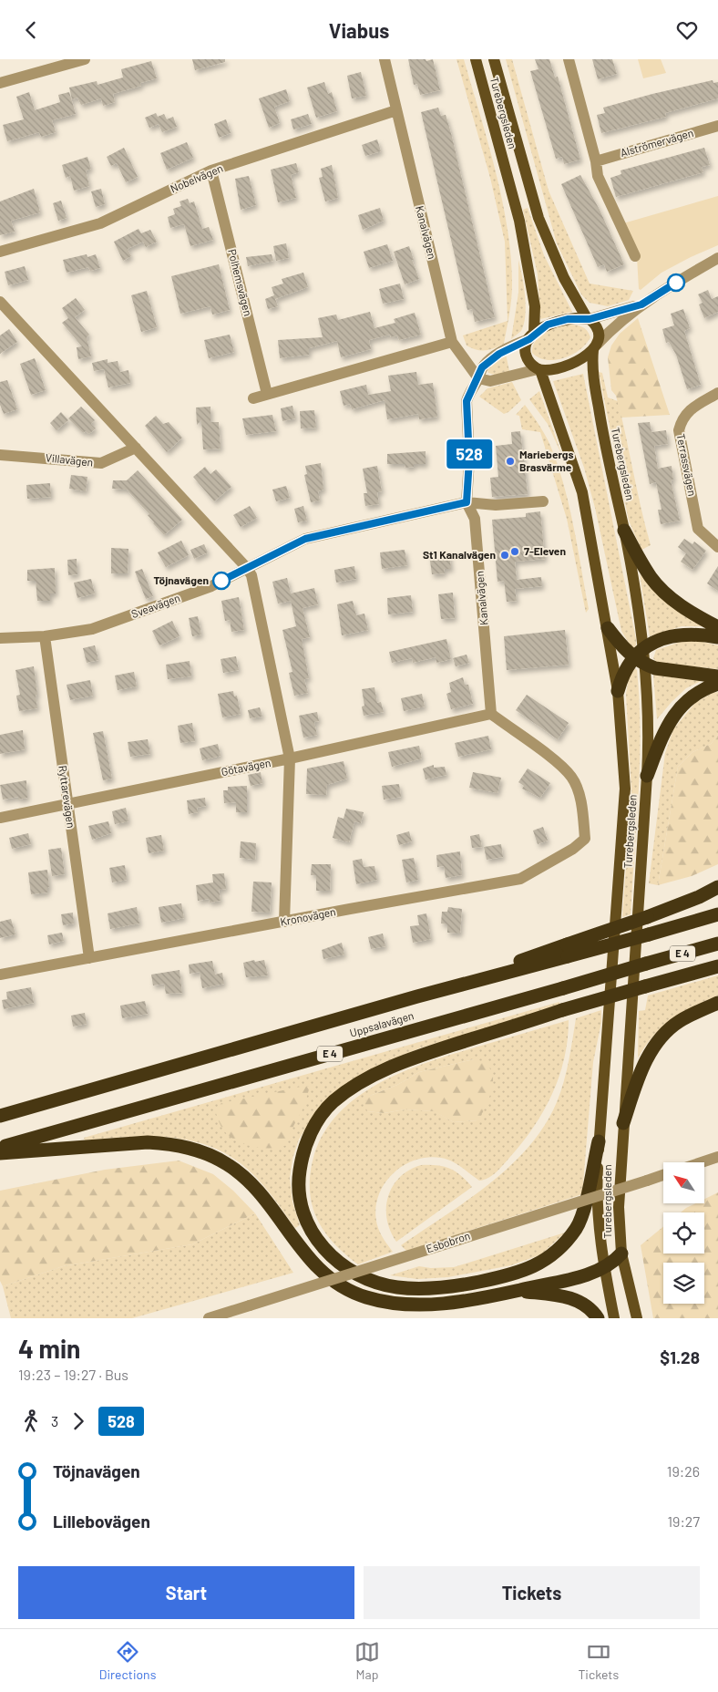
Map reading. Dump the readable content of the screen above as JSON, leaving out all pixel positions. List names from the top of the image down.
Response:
{
  "streets": {
    "highway": ["E 4", "Uppsalavägen"],
    "main road": ["Turebergsleden"],
    "street": [
      "Alströmervägen",
      "Nobelvägen",
      "Kanalvägen",
      "Polhemsvägen",
      "Villavägen",
      "Terrassvägen",
      "Sveavägen",
      "Götavägen",
      "Ryttarevägen",
      "Kronovägen",
      "Esbobron"
    ]
  },
  "crossings": [
    ["Nobelvägen", "Kanalvägen"],
    ["Nobelvägen", "Polhemsvägen"],
    ["Kanalvägen", "Sveavägen"],
    ["Kanalvägen", "Götavägen"],
    ["Kanalvägen", "Kronovägen"],
    ["Sveavägen", "Ryttarevägen"],
    ["Götavägen", "Ryttarevägen"],
    ["Götavägen", "Kronovägen"],
    ["Ryttarevägen", "Kronovägen"]
  ],
  "places": [
    "Mariebergs Brasvärme",
    "7-Eleven",
    "St1 Kanalvägen",
    "Töjnavägen"
  ],
  "lines": ["bus line 528"],
  "north": "top left",
  "page": {
    "header": "Viabus",
    "on_map": "528",
    "heading": ["4 min", "19:23 – 19:27 · Bus", "$1.28"],
    "legs": ["3", "528"],
    "list": [
      {
        "name": "Töjnavägen",
        "value": "19:26"
      },
      {
        "name": "Lillebovägen",
        "value": "19:27"
      }
    ],
    "buttons": ["Start", "Tickets"],
    "tabs": ["Directions", "Map", "Tickets"]
  }
}
